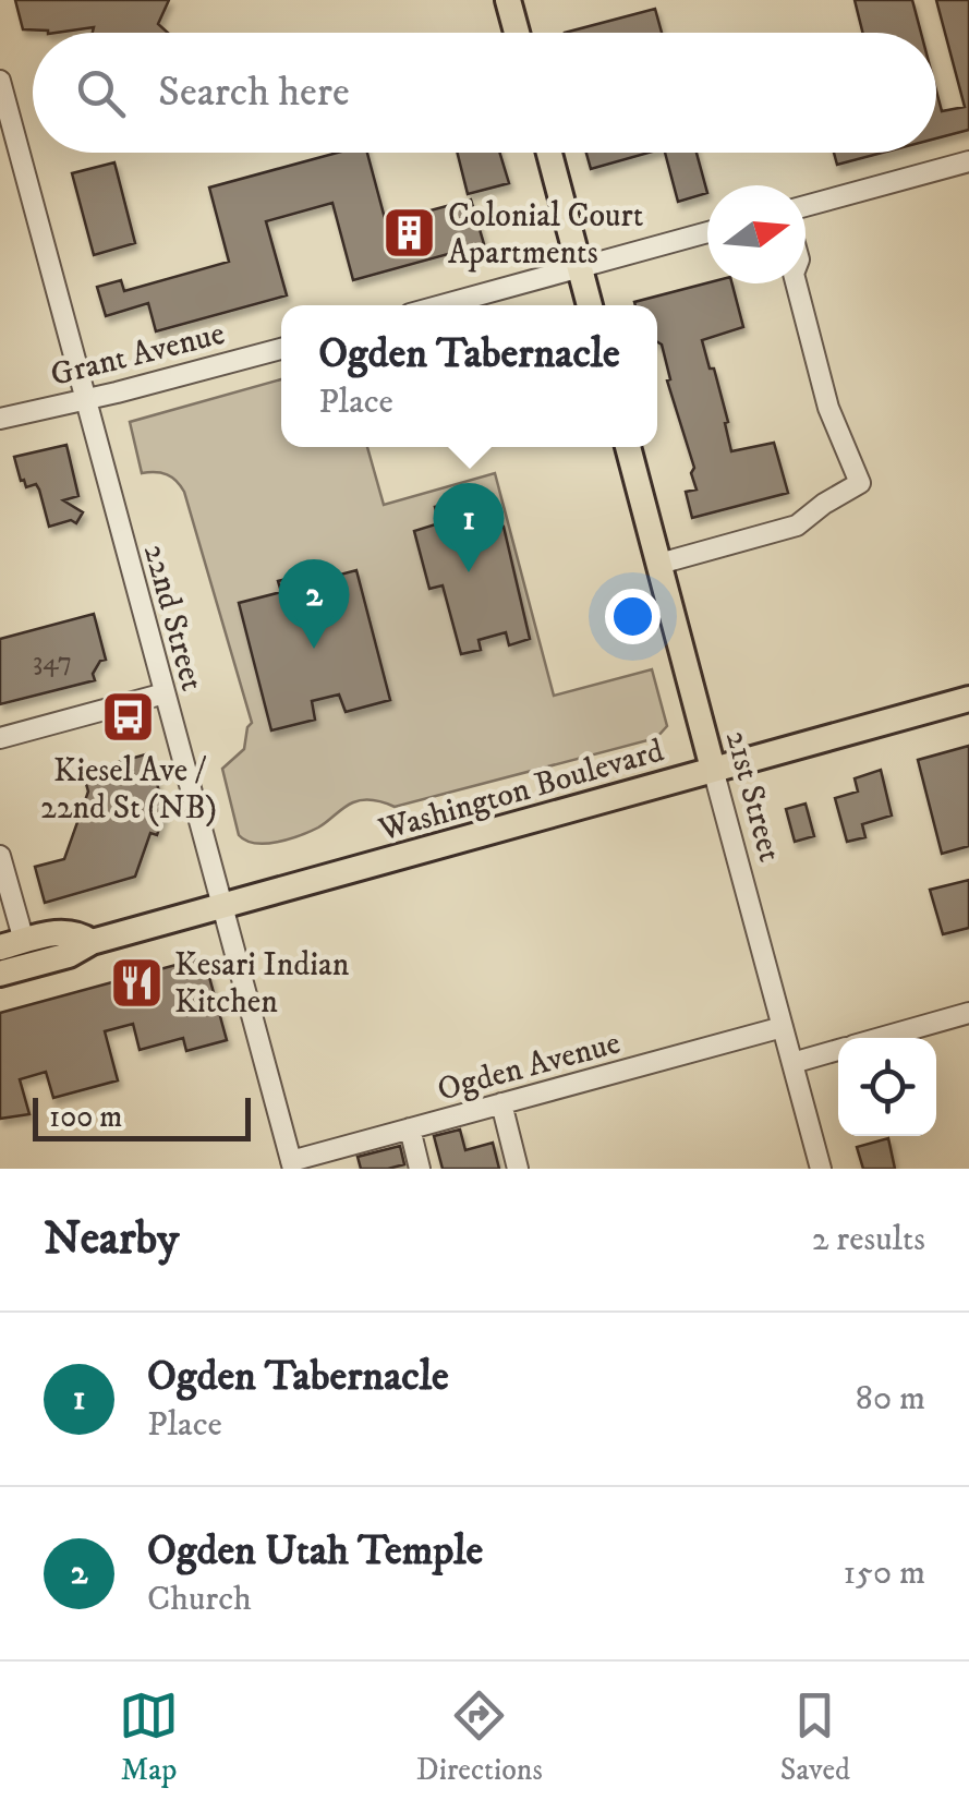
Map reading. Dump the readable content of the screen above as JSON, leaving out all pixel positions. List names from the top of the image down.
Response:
{
  "streets": {
    "main road": ["Washington Boulevard", "21st Street"],
    "street": ["Grant Avenue", "22nd Street", "Ogden Avenue"]
  },
  "crossings": [
    ["Grant Avenue", "22nd Street"],
    ["22nd Street", "Washington Boulevard"],
    ["22nd Street", "Ogden Avenue"],
    ["Washington Boulevard", "21st Street"],
    ["21st Street", "Ogden Avenue"]
  ],
  "places": {
    "building": ["Colonial Court Apartments"],
    "bus stop": ["Kiesel Ave / 22nd St (NB)"],
    "restaurant": ["Kesari Indian Kitchen"]
  },
  "house_numbers": ["347"],
  "scale_bar": "100 m",
  "north": "right",
  "page": {
    "search": "Search here",
    "popup": ["Ogden Tabernacle", "Place"],
    "pins": ["1", "2"],
    "scale": "100 m",
    "heading": ["Nearby", "2 results"],
    "list": [
      {
        "mark": "1",
        "name": "Ogden Tabernacle",
        "note": "Place",
        "value": "80 m"
      },
      {
        "mark": "2",
        "name": "Ogden Utah Temple",
        "note": "Church",
        "value": "150 m"
      }
    ],
    "nav": ["Map", "Directions", "Saved"]
  }
}
